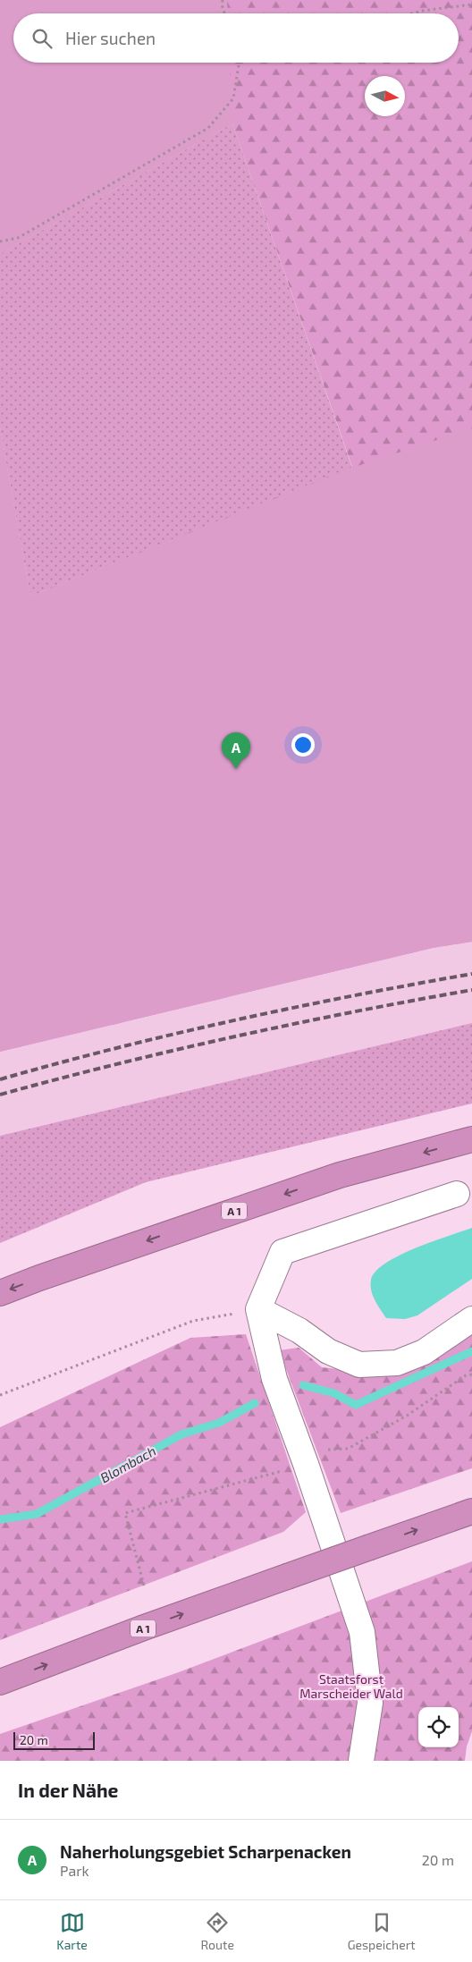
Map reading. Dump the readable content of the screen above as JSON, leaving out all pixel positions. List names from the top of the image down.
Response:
{
  "streets": {
    "highway": ["A 1"]
  },
  "water": ["Blombach"],
  "parks": ["Staatsforst Marscheider Wald"],
  "scale_bar": "20 m",
  "north": "right",
  "page": {
    "search": "Hier suchen",
    "pins": "A",
    "scale": "20 m",
    "heading": "In der Nähe",
    "list": [
      {
        "mark": "A",
        "name": "Naherholungsgebiet Scharpenacken",
        "note": "Park",
        "value": "20 m"
      }
    ],
    "nav": ["Karte", "Route", "Gespeichert"]
  }
}
